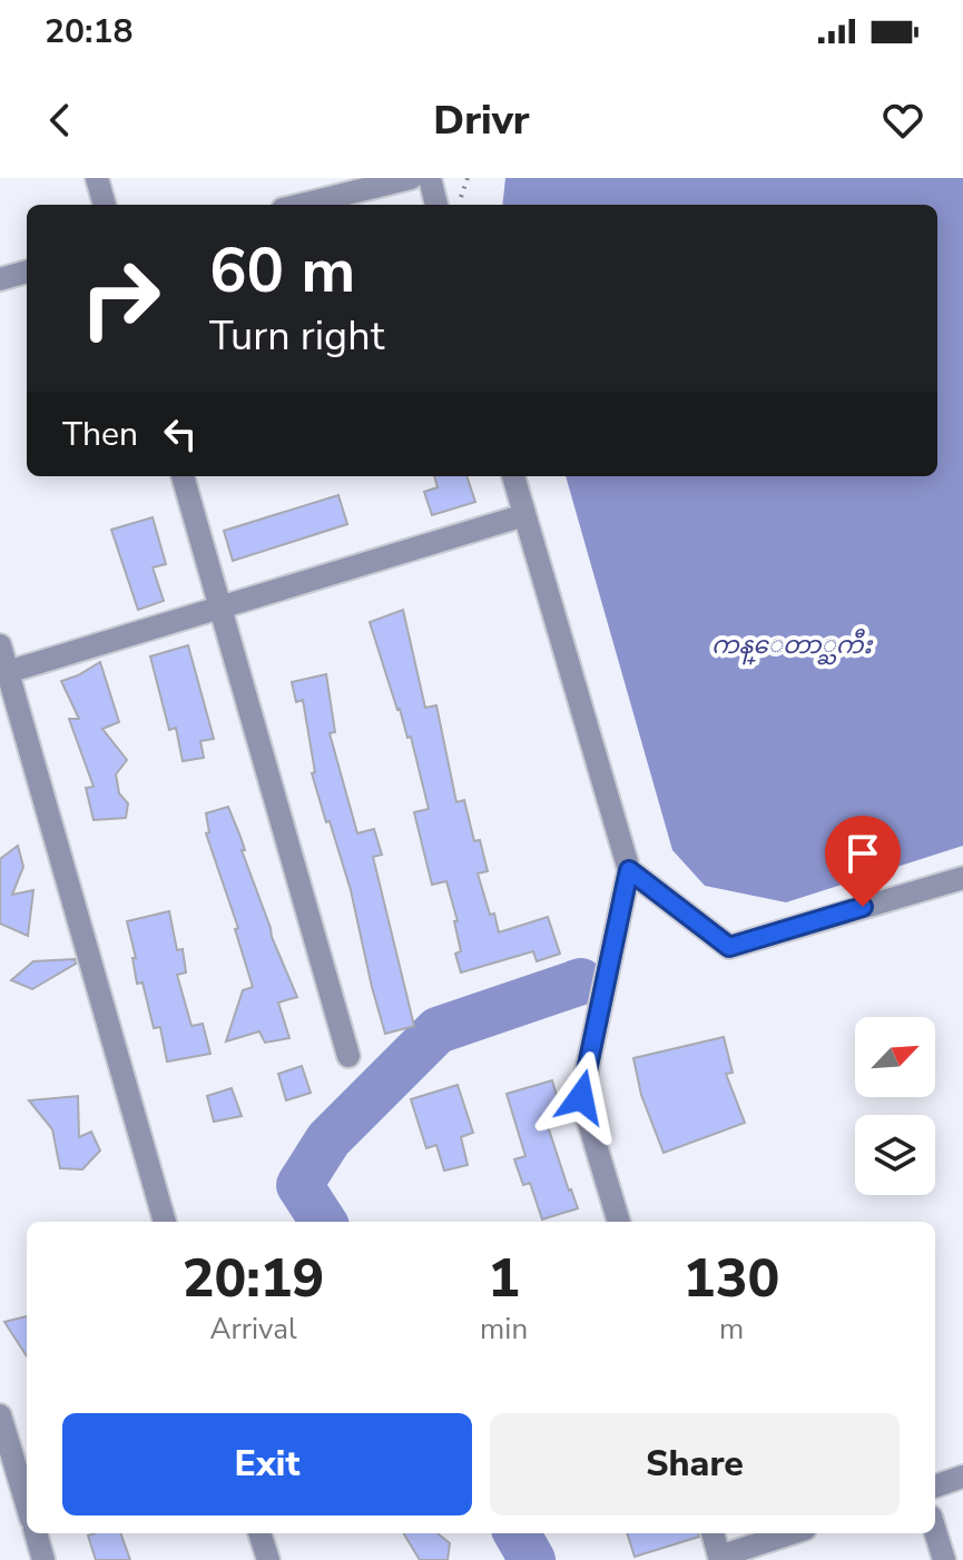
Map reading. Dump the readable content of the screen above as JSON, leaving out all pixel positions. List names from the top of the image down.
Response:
{
  "water": ["ကန္ေတာ္ႀကီး"],
  "north": "top right",
  "page": {
    "status": "20:18",
    "header": "Drivr",
    "turn": ["60 m", "Turn right"],
    "then": "Then",
    "eta": [
      "20:19",
      "Arrival",
      "1",
      "min",
      "130",
      "m"
    ],
    "buttons": ["Exit", "Share"]
  }
}
